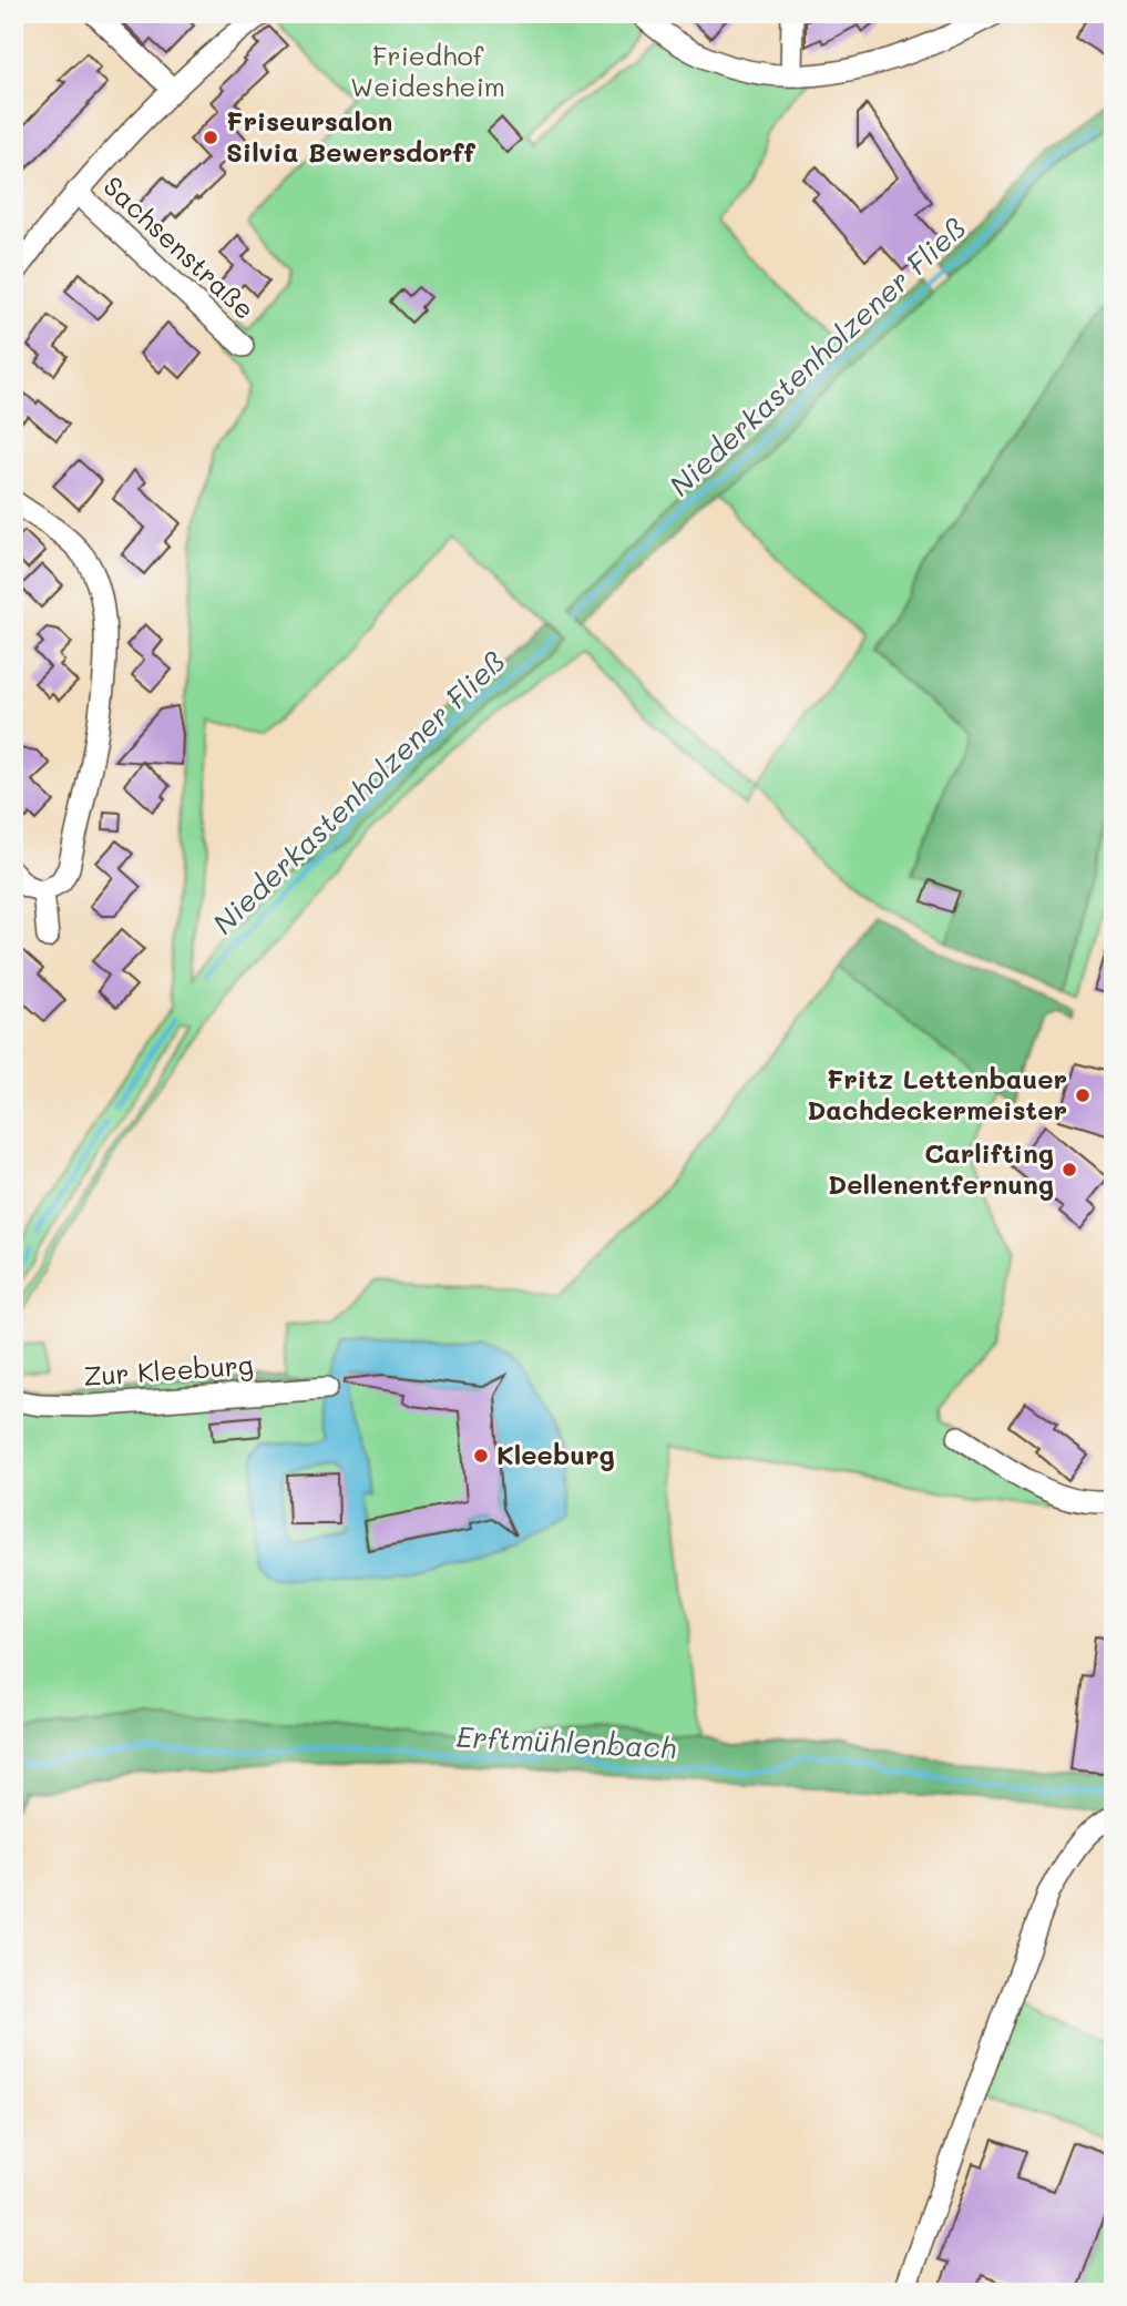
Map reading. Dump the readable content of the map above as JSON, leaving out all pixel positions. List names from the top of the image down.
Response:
{
  "streets": {
    "street": ["Sachsenstraße", "Zur Kleeburg"]
  },
  "water": ["Niederkastenholzener Fließ", "Erftmühlenbach"],
  "parks": ["Friedhof Weidesheim"],
  "places": [
    "Friseursalon Silvia Bewersdorff",
    "Fritz Lettenbauer Dachdeckermeister",
    "Carlifting Dellenentfernung",
    "Kleeburg"
  ]
}
